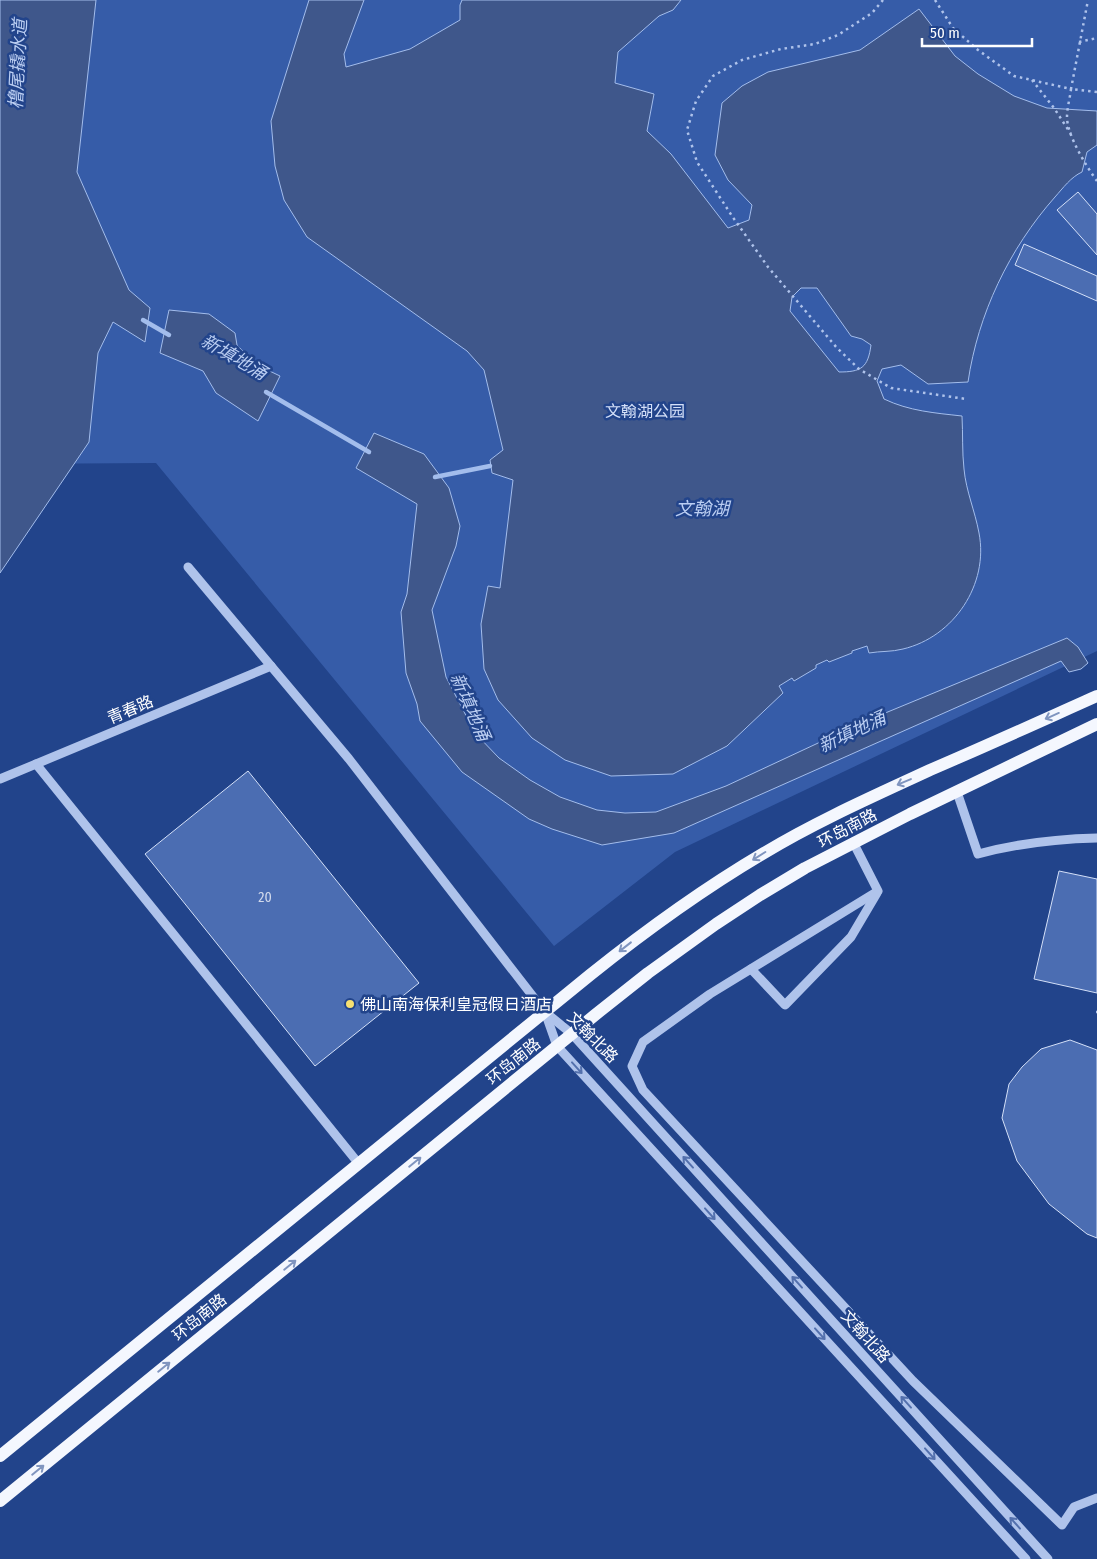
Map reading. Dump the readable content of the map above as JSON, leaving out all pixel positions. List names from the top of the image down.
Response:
{
  "streets": {
    "main road": ["环岛南路"],
    "street": ["青春路", "文翰北路"]
  },
  "crossings": [
    ["环岛南路", "文翰北路"]
  ],
  "water": ["橹尾撬水道", "新填地涌", "文翰湖"],
  "parks": ["文翰湖公园"],
  "places": ["佛山南海保利皇冠假日酒店"],
  "house_numbers": ["20"],
  "scale_bar": "50 m"
}
